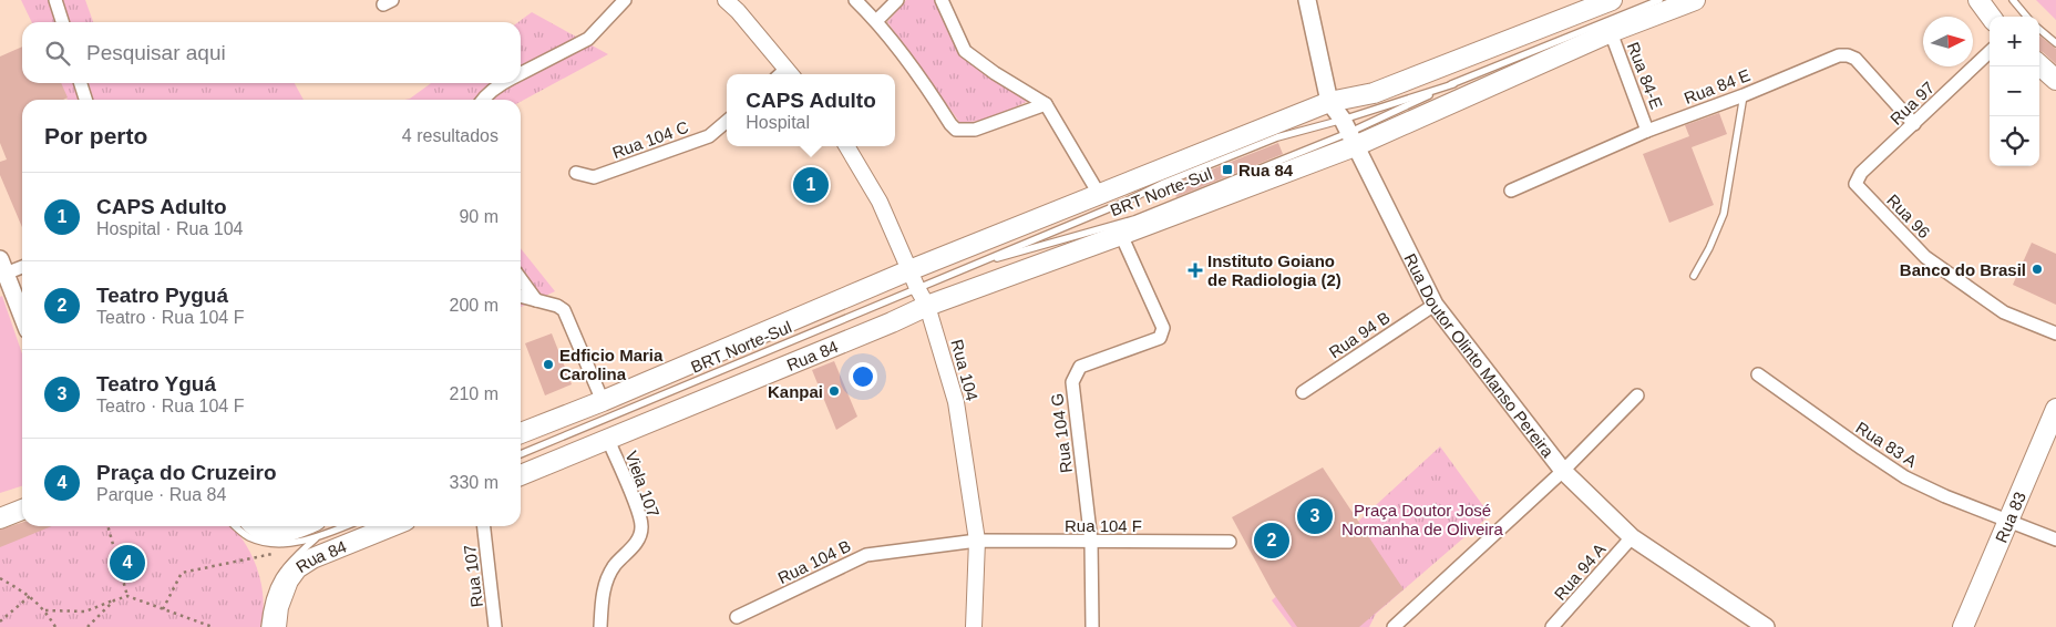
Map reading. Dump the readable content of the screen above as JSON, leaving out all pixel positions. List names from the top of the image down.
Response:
{
  "streets": {
    "main road": ["Rua Doutor Olinto Manso Pereira", "Rua 84", "Rua 83"],
    "street": [
      "Rua 84-E",
      "Rua 84 E",
      "Rua 97",
      "Rua 104 C",
      "Rua 96",
      "Rua 94 B",
      "Rua 104",
      "Rua 104 G",
      "Rua 83 A",
      "Viela 107",
      "Rua 104 F",
      "Rua 104 B",
      "Rua 94 A",
      "Rua 107"
    ],
    "lane": ["BRT Norte-Sul"]
  },
  "crossings": [
    ["Rua 84-E", "Rua 84 E"],
    ["Rua 84-E", "Rua 84"],
    ["Rua 84 E", "Rua 97"],
    ["Rua 97", "Rua 96"],
    ["BRT Norte-Sul", "Rua Doutor Olinto Manso Pereira"],
    ["BRT Norte-Sul", "Rua 84"],
    ["BRT Norte-Sul", "Rua 104"],
    ["Rua 94 B", "Rua Doutor Olinto Manso Pereira"],
    ["Rua Doutor Olinto Manso Pereira", "Rua 84"],
    ["Rua Doutor Olinto Manso Pereira", "Rua 94 A"],
    ["Rua 84", "Rua 104"],
    ["Rua 84", "Rua 104 G"],
    ["Rua 84", "Viela 107"],
    ["Rua 104", "Rua 104 F"],
    ["Rua 104", "Rua 104 B"],
    ["Rua 104 G", "Rua 104 F"],
    ["Rua 83 A", "Rua 83"],
    ["Rua 104 F", "Rua 104 B"]
  ],
  "parks": ["Praça Doutor José Normanha de Oliveira"],
  "places": {
    "transit": ["Rua 84"],
    "other": ["Banco do Brasil", "Edficio Maria Carolina", "Kanpai"],
    "health": ["Instituto Goiano de Radiologia (2)"]
  },
  "north": "right",
  "page": {
    "map_buttons": ["+", "−"],
    "search": "Pesquisar aqui",
    "popup": ["CAPS Adulto", "Hospital"],
    "heading": ["Por perto", "4 resultados"],
    "pins": [
      "1",
      "3",
      "2",
      "4"
    ],
    "list": [
      {
        "mark": "1",
        "name": "CAPS Adulto",
        "note": "Hospital · Rua 104",
        "value": "90 m"
      },
      {
        "mark": "2",
        "name": "Teatro Pyguá",
        "note": "Teatro · Rua 104 F",
        "value": "200 m"
      },
      {
        "mark": "3",
        "name": "Teatro Yguá",
        "note": "Teatro · Rua 104 F",
        "value": "210 m"
      },
      {
        "mark": "4",
        "name": "Praça do Cruzeiro",
        "note": "Parque · Rua 84",
        "value": "330 m"
      }
    ]
  }
}
